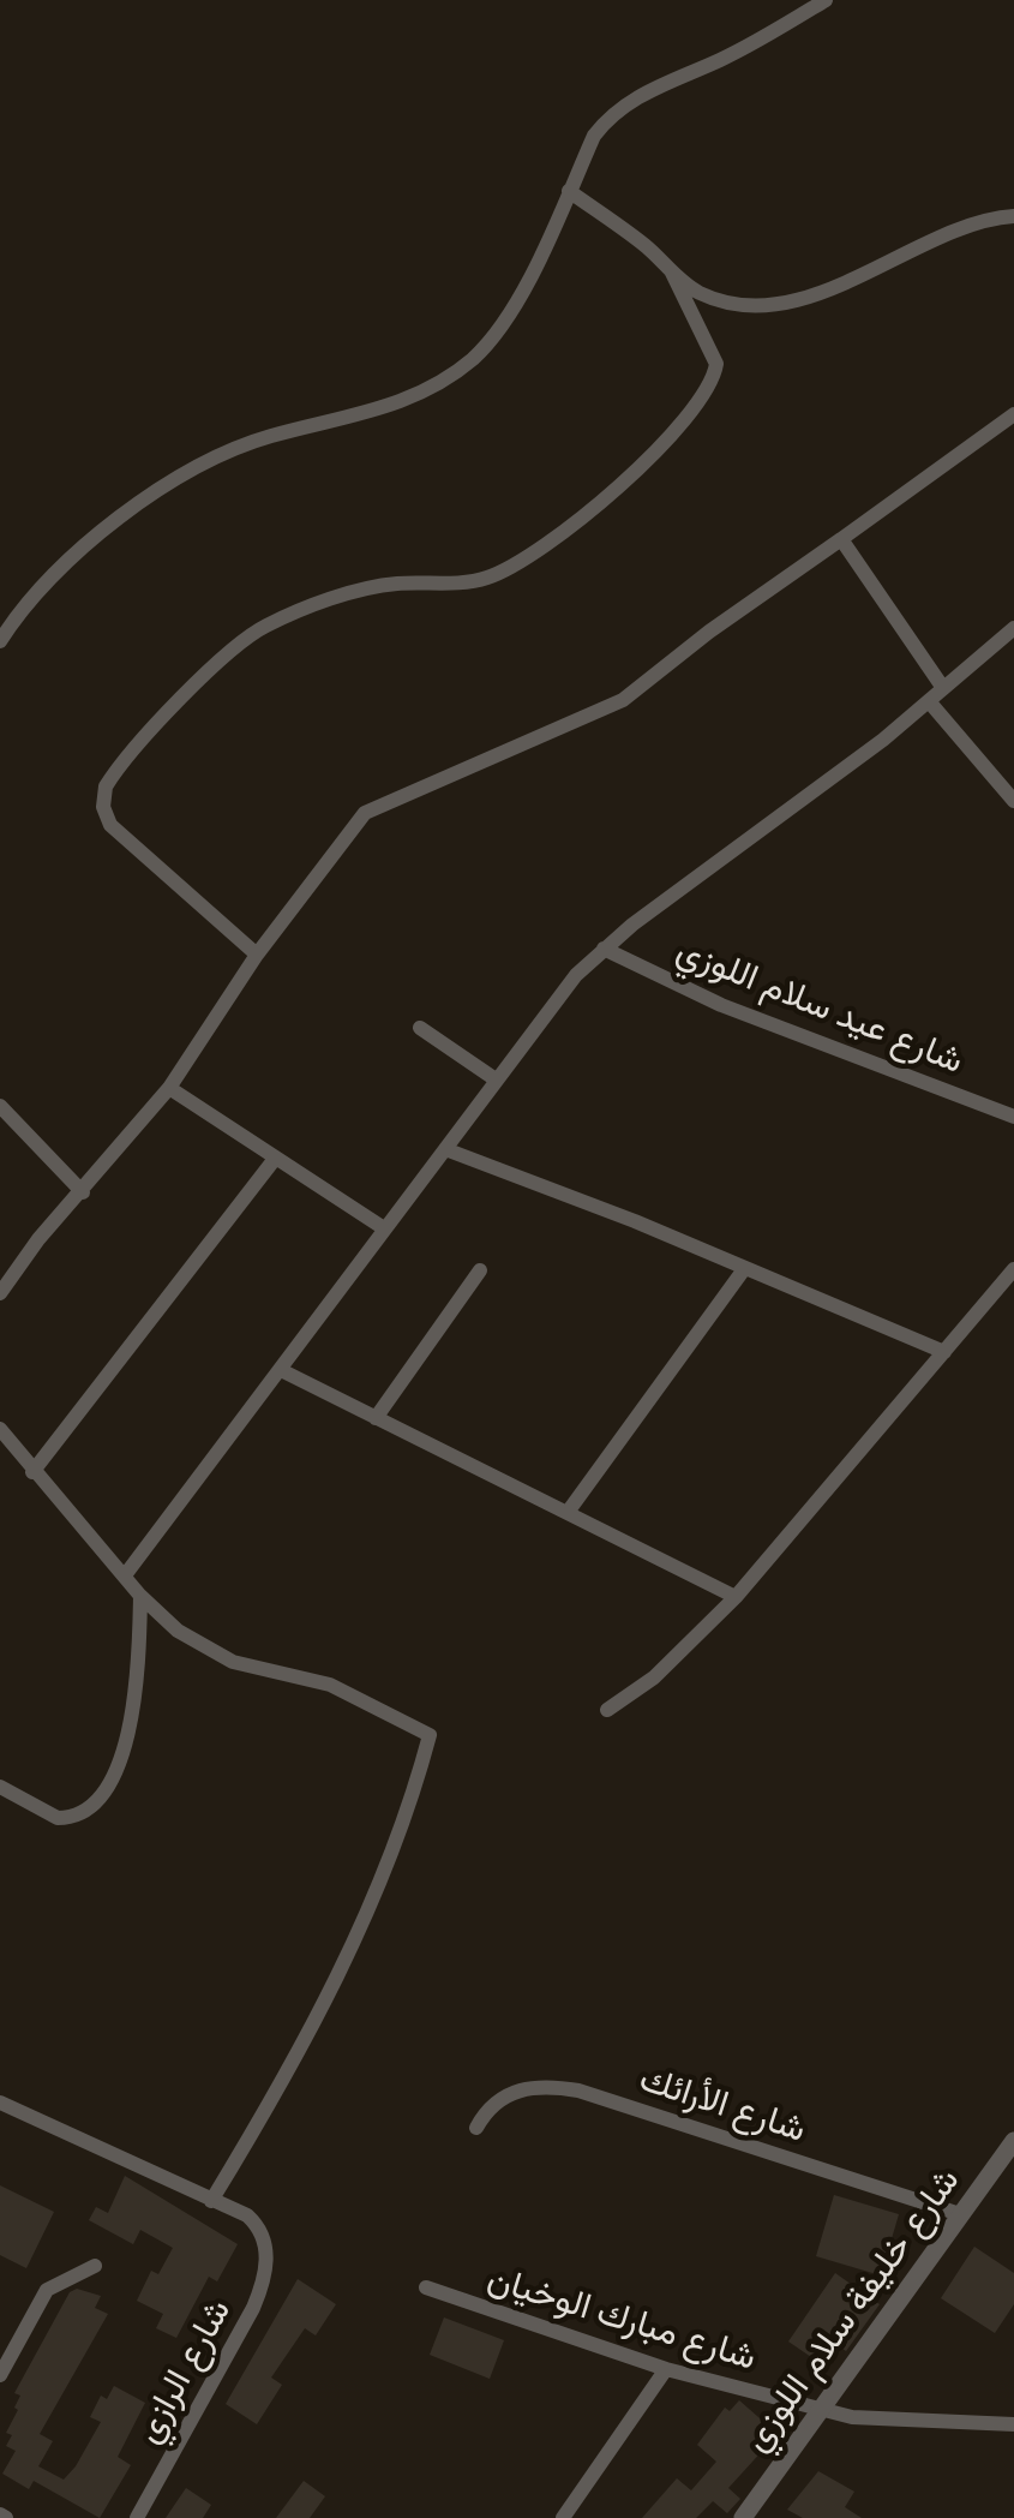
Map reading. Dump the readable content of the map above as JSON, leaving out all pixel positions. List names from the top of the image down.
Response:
{
  "streets": {
    "street": [
      "شارع عيد سلام اللوزي",
      "شارع الأرائك",
      "شارع خليفة سلام اللوزي",
      "شارع مبارك الوخيان",
      "شارع الرازي"
    ]
  },
  "crossings": [
    ["شارع الأرائك", "شارع خليفة سلام اللوزي"],
    ["شارع خليفة سلام اللوزي", "شارع مبارك الوخيان"]
  ]
}
